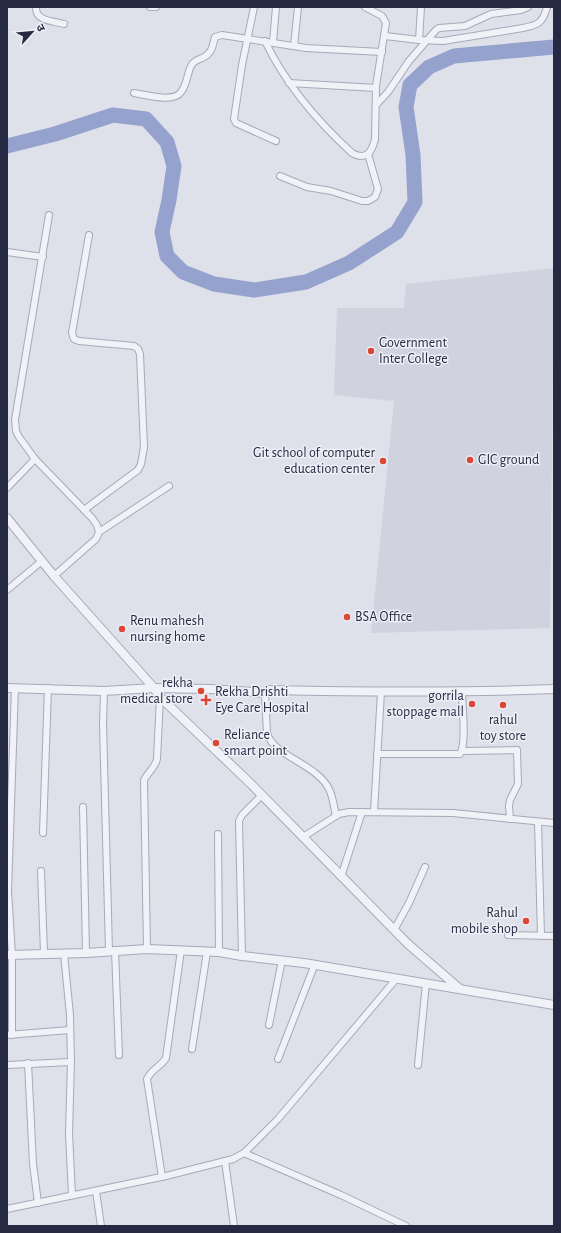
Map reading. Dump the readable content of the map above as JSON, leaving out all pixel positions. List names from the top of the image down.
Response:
{
  "places": {
    "other": [
      "Government Inter College",
      "GIC ground",
      "Git school of computer education center",
      "BSA Office",
      "Renu mahesh nursing home",
      "rekha medical store",
      "gorrila stoppage mall",
      "rahul toy store",
      "Reliance smart point",
      "Rahul mobile shop"
    ],
    "health": ["Rekha Drishti Eye Care Hospital"]
  },
  "north": "top right"
}
